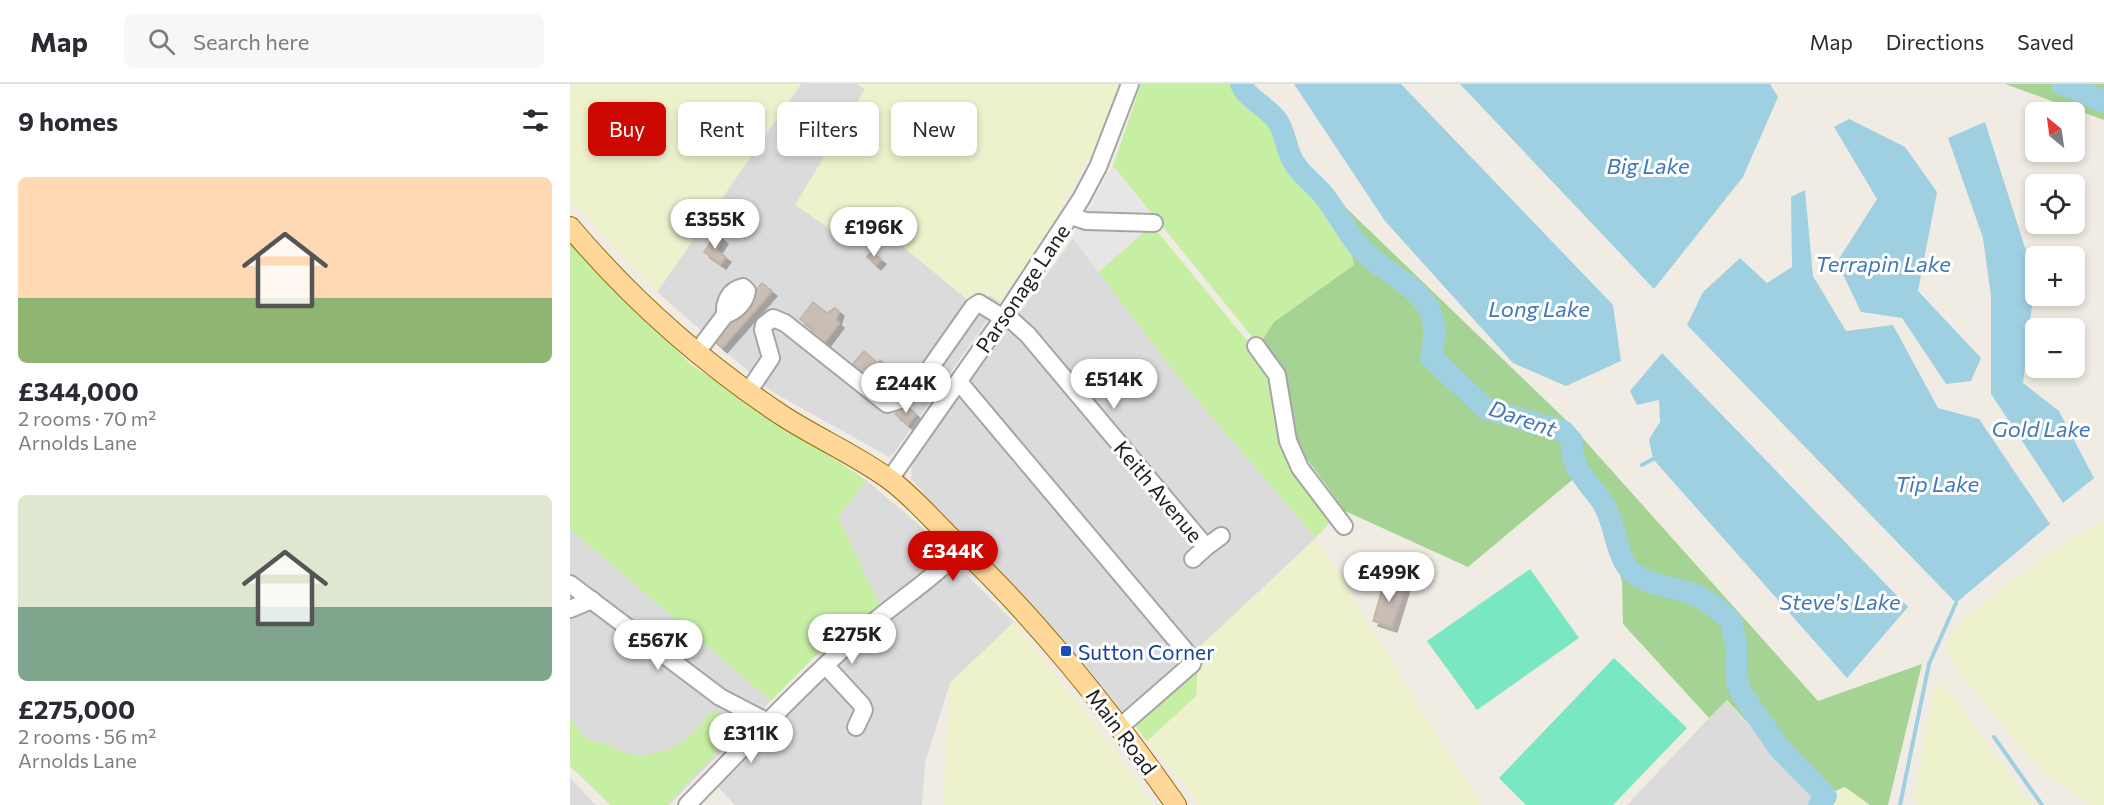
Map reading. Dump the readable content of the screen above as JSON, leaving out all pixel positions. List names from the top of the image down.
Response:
{
  "streets": {
    "main road": ["Main Road"],
    "street": ["Parsonage Lane", "Keith Avenue"]
  },
  "crossings": [
    ["Parsonage Lane", "Keith Avenue"],
    ["Parsonage Lane", "Main Road"],
    ["Keith Avenue", "Main Road"]
  ],
  "water": [
    "Big Lake",
    "Terrapin Lake",
    "Long Lake",
    "Darent",
    "Gold Lake",
    "Tip Lake",
    "Steve's Lake"
  ],
  "places": {
    "transit": ["Sutton Corner"]
  },
  "north": "top left",
  "page": {
    "header": "Map",
    "search": "Search here",
    "nav": ["Map", "Directions", "Saved"],
    "heading": "9 homes",
    "map_buttons": ["+", "−"],
    "chip": [
      "Buy",
      "Rent",
      "Filters",
      "New"
    ],
    "list": [
      {
        "name": "£344,000",
        "note": "2 rooms · 70 m² · Arnolds Lane"
      },
      {
        "name": "£275,000",
        "note": "2 rooms · 56 m² · Arnolds Lane"
      }
    ],
    "price": [
      "£355K",
      "£196K",
      "£514K",
      "£244K",
      "£344K",
      "£499K",
      "£275K",
      "£567K",
      "£311K"
    ]
  }
}
